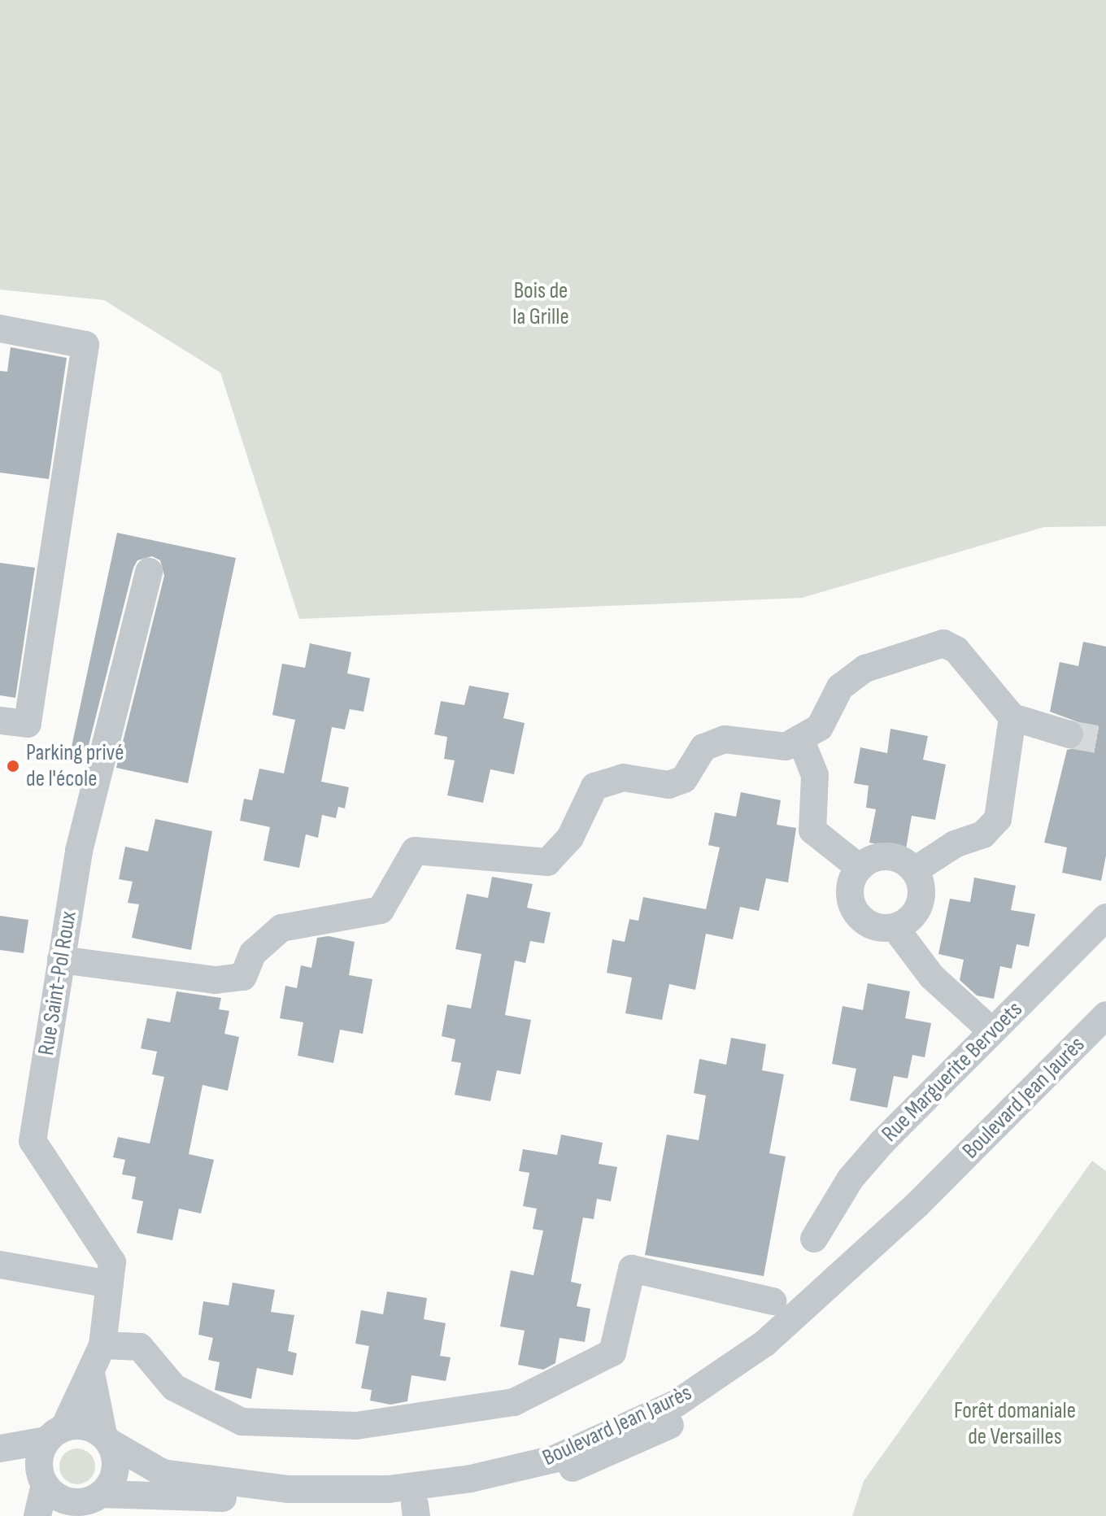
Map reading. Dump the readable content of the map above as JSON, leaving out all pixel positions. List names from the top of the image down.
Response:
{
  "streets": {
    "street": ["Rue Saint-Pol Roux", "Rue Marguerite Bervoets", "Boulevard Jean Jaurès"]
  },
  "crossings": [
    ["Rue Saint-Pol Roux", "Boulevard Jean Jaurès"]
  ],
  "parks": ["Bois de la Grille", "Forêt domaniale de Versailles"],
  "places": ["Parking privé de l'école"]
}
